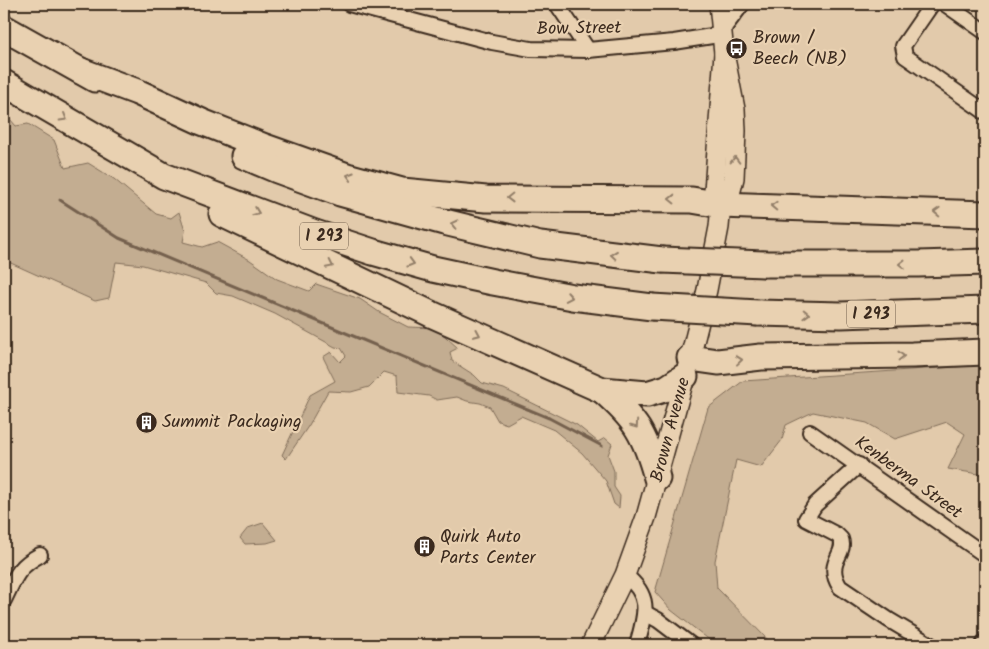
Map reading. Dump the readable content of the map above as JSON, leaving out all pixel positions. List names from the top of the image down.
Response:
{
  "streets": {
    "highway": ["I 293"],
    "main road": ["Brown Avenue"],
    "street": ["Bow Street", "Kenberma Street"]
  },
  "crossings": [
    ["Bow Street", "Brown Avenue"]
  ],
  "places": {
    "bus stop": ["Brown / Beech (NB)"],
    "building": ["Summit Packaging", "Quirk Auto Parts Center"]
  }
}
